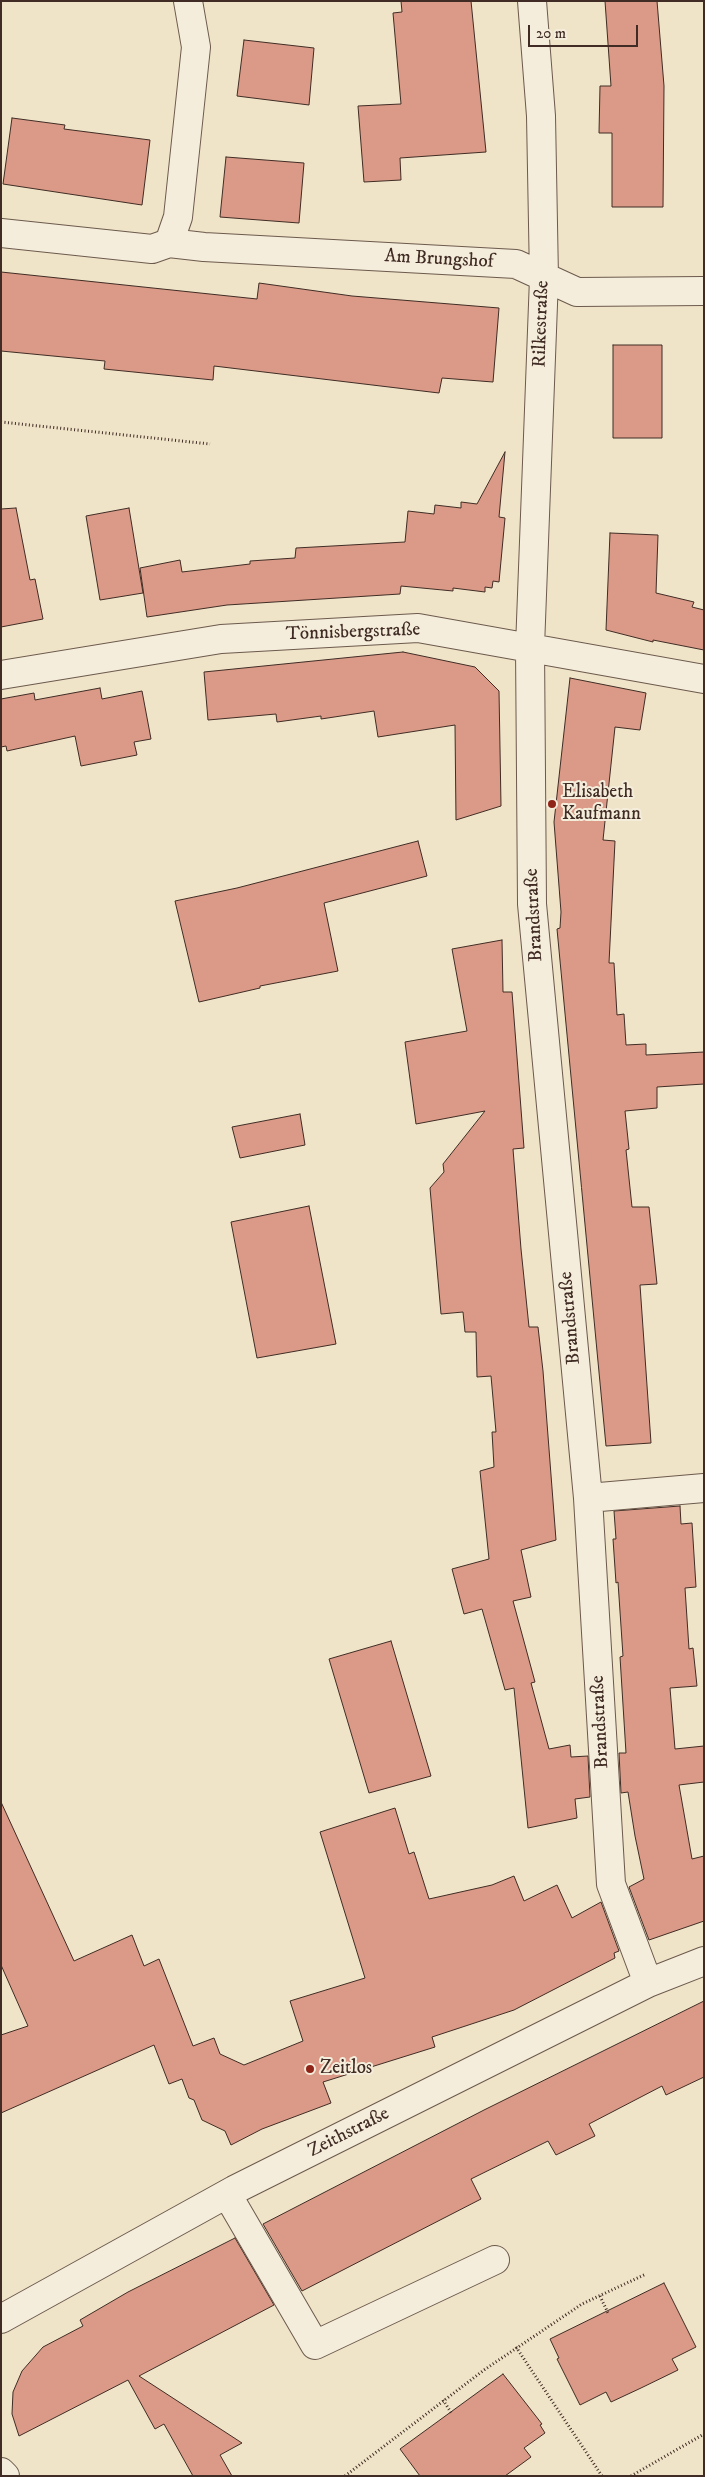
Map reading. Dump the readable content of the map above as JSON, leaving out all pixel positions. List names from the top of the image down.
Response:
{
  "streets": {
    "street": [
      "Am Brungshof",
      "Rilkestraße",
      "Tönnisbergstraße",
      "Brandstraße",
      "Zeithstraße"
    ]
  },
  "crossings": [
    ["Am Brungshof", "Rilkestraße"],
    ["Rilkestraße", "Tönnisbergstraße"],
    ["Rilkestraße", "Brandstraße"],
    ["Tönnisbergstraße", "Brandstraße"],
    ["Brandstraße", "Zeithstraße"]
  ],
  "places": ["Elisabeth Kaufmann", "Zeitlos"],
  "scale_bar": "20 m"
}
